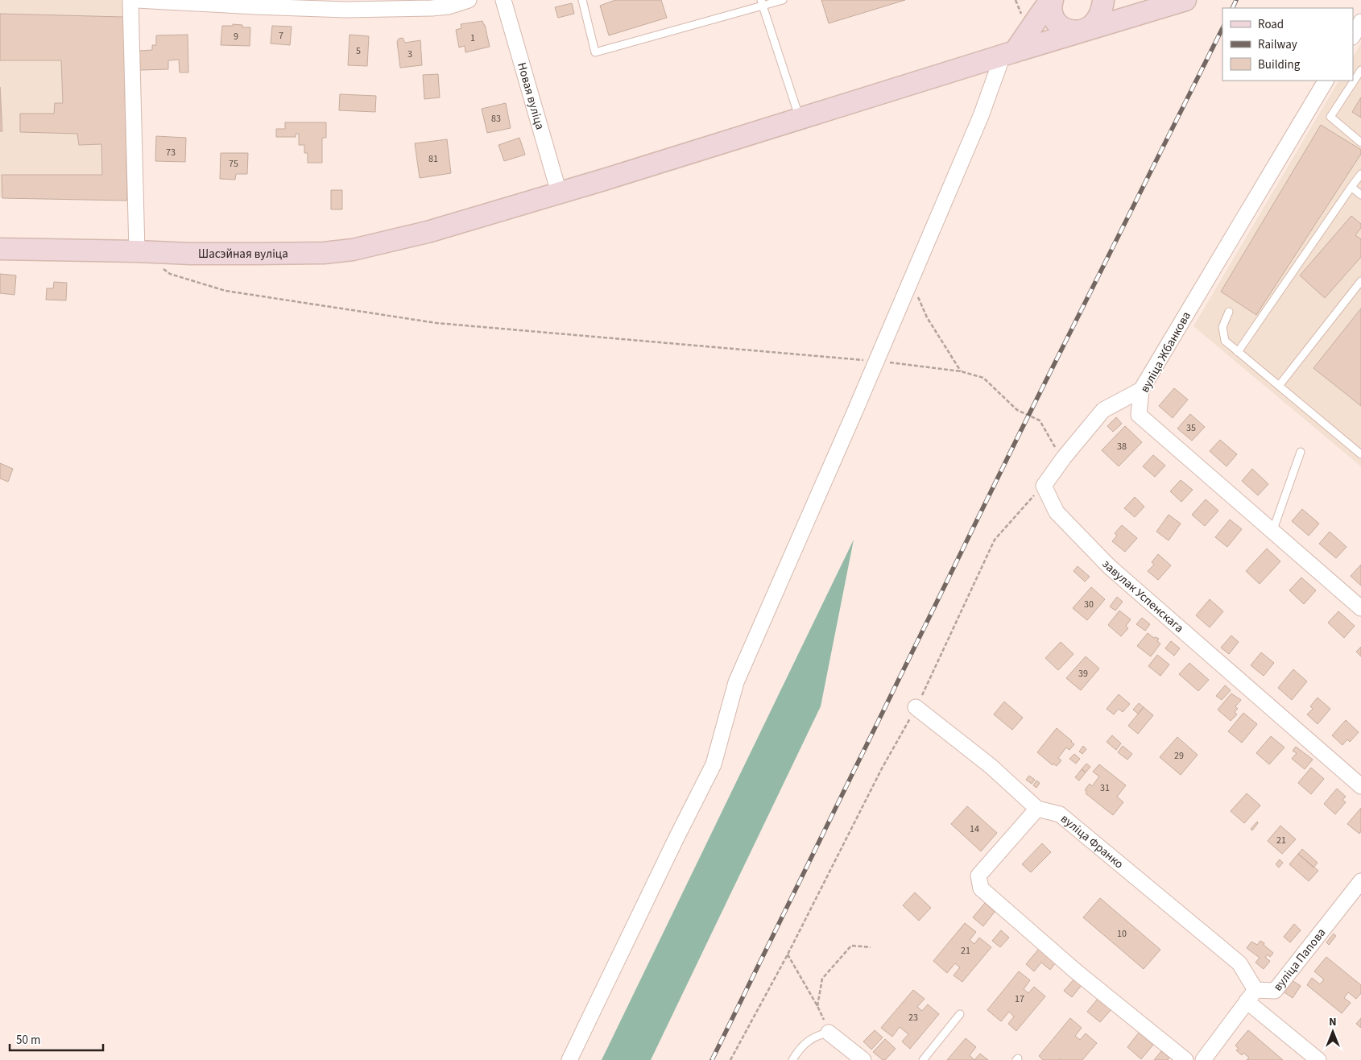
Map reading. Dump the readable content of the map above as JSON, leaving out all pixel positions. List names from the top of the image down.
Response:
{
  "streets": {
    "main road": ["Шасэйная вуліца"],
    "street": [
      "Новая вуліца",
      "вуліца Жбанкова",
      "завулак Успенскага",
      "вуліца Франко",
      "вуліца Папова"
    ]
  },
  "crossings": [
    ["Новая вуліца", "Шасэйная вуліца"],
    ["вуліца Франко", "вуліца Папова"]
  ],
  "house_numbers": [
    "7",
    "9",
    "1",
    "5",
    "3",
    "83",
    "73",
    "81",
    "75",
    "35",
    "38",
    "30",
    "39",
    "29",
    "31",
    "14",
    "21",
    "10",
    "21",
    "17",
    "23"
  ],
  "legend": ["Road", "Railway", "Building"],
  "scale_bar": "50 m",
  "north": "top"
}
